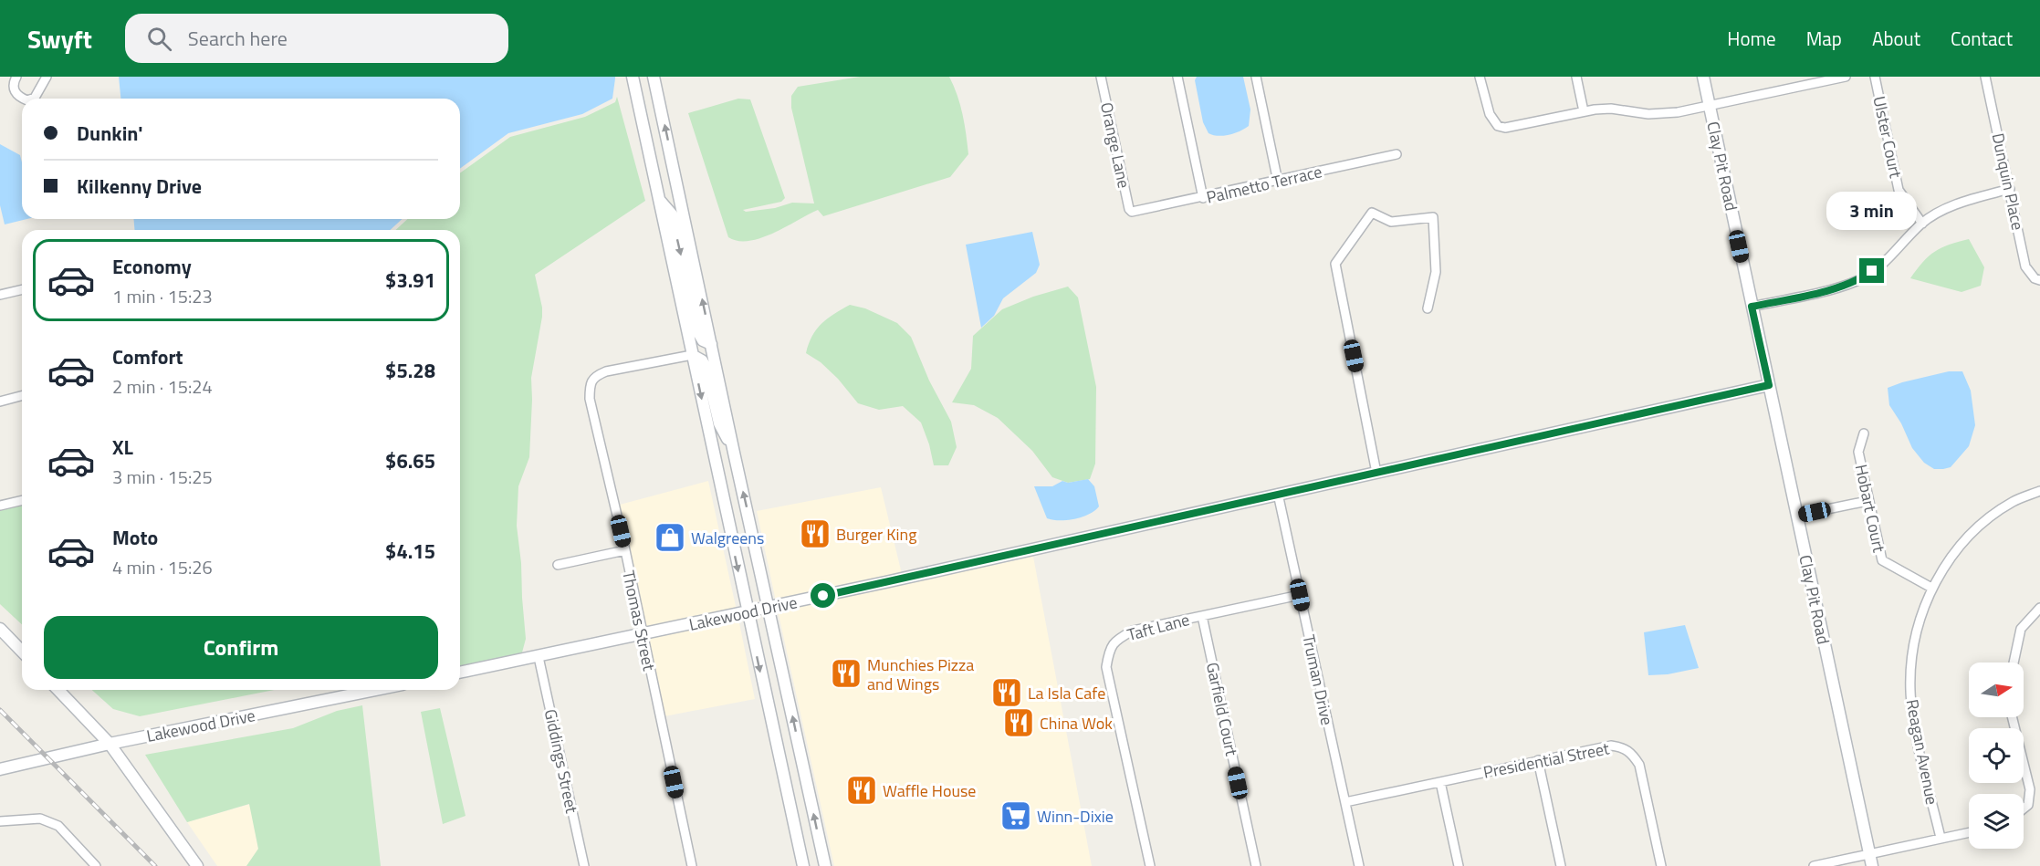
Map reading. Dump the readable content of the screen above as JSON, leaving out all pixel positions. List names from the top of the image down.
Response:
{
  "streets": {
    "street": [
      "Ulster Court",
      "Orange Lane",
      "Clay Pit Road",
      "Dunquin Place",
      "Palmetto Terrace",
      "Hobart Court",
      "Lakewood Drive",
      "Thomas Street",
      "Taft Lane",
      "Truman Drive",
      "Garfield Court",
      "Reagan Avenue",
      "Presidential Street",
      "Giddings Street"
    ]
  },
  "crossings": [
    ["Orange Lane", "Palmetto Terrace"],
    ["Clay Pit Road", "Lakewood Drive"],
    ["Hobart Court", "Reagan Avenue"],
    ["Lakewood Drive", "Thomas Street"],
    ["Lakewood Drive", "Truman Drive"],
    ["Lakewood Drive", "Giddings Street"],
    ["Taft Lane", "Truman Drive"],
    ["Taft Lane", "Garfield Court"],
    ["Truman Drive", "Presidential Street"]
  ],
  "places": {
    "restaurant": [
      "Burger King",
      "Munchies Pizza and Wings",
      "La Isla Cafe",
      "China Wok",
      "Waffle House"
    ],
    "shop": ["Walgreens"],
    "supermarket": ["Winn-Dixie"]
  },
  "north": "right",
  "page": {
    "header": "Swyft",
    "search": "Search here",
    "nav": [
      "Home",
      "Map",
      "About",
      "Contact"
    ],
    "banner": ["Dunkin'", "Kilkenny Drive"],
    "bubble": "3 min",
    "list": [
      {
        "name": "Economy",
        "note": "1 min · 15:23",
        "value": "$3.91"
      },
      {
        "name": "Comfort",
        "note": "2 min · 15:24",
        "value": "$5.28"
      },
      {
        "name": "XL",
        "note": "3 min · 15:25",
        "value": "$6.65"
      },
      {
        "name": "Moto",
        "note": "4 min · 15:26",
        "value": "$4.15"
      }
    ],
    "buttons": "Confirm"
  }
}
